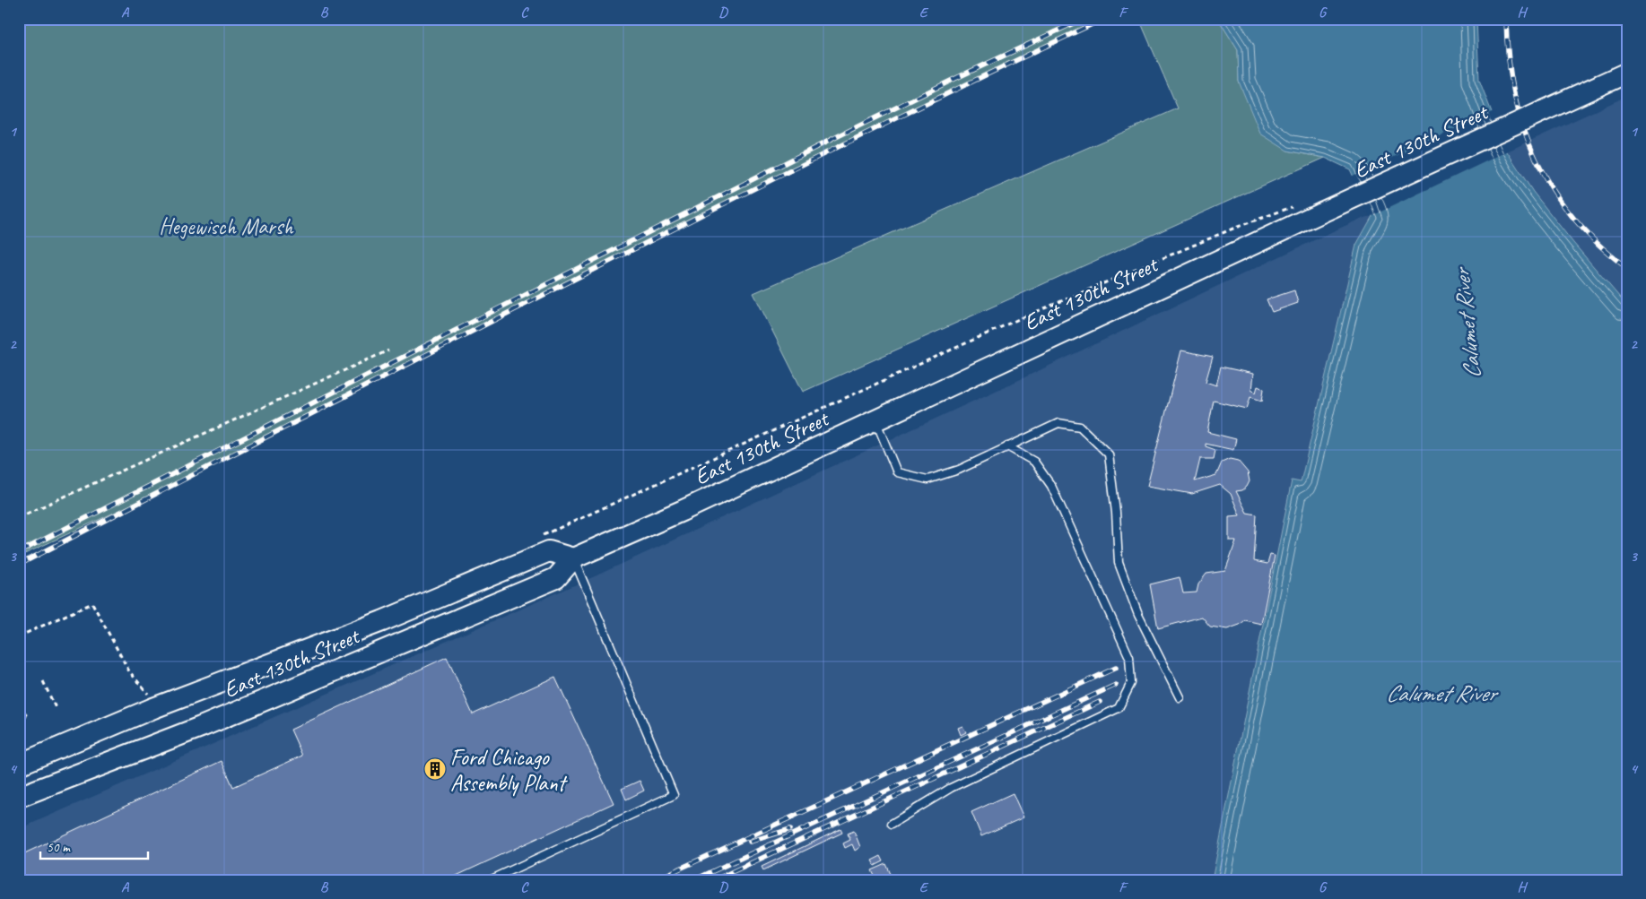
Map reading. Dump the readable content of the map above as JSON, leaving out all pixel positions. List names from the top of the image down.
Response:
{
  "streets": {
    "main road": ["East 130th Street"]
  },
  "water": ["Calumet River"],
  "parks": ["Hegewisch Marsh"],
  "places": {
    "building": ["Ford Chicago Assembly Plant"]
  },
  "scale_bar": "50 m",
  "grid": {
    "columns": [
      "A",
      "B",
      "C",
      "D",
      "E",
      "F",
      "G",
      "H"
    ],
    "rows": [
      "1",
      "2",
      "3",
      "4"
    ]
  }
}
